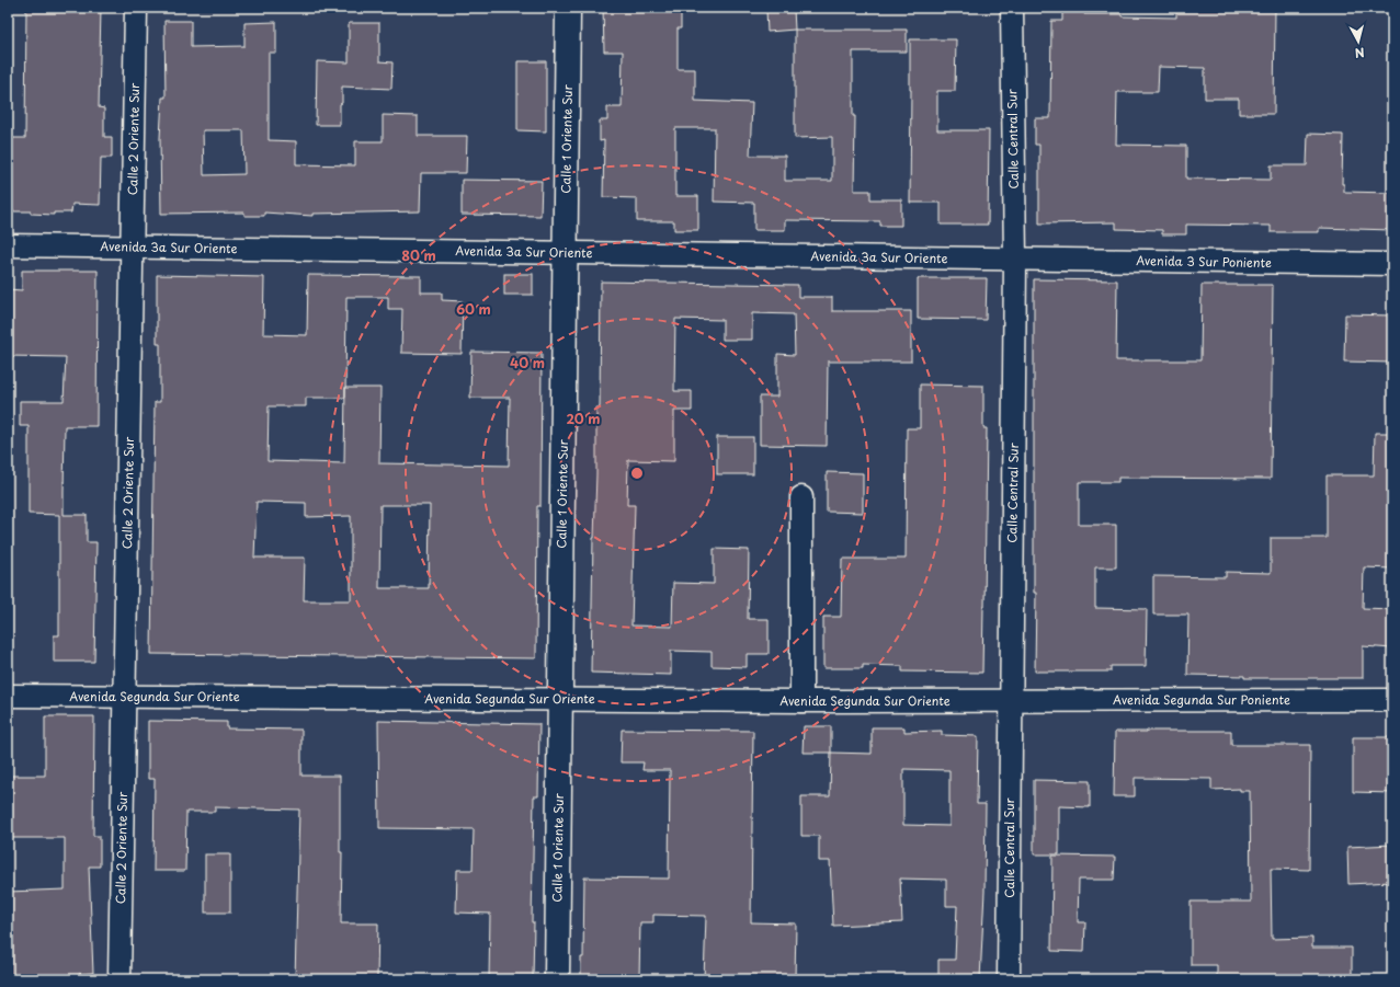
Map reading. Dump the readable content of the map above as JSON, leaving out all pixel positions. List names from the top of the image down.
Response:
{
  "streets": {
    "street": [
      "Calle 2 Oriente Sur",
      "Calle 1 Oriente Sur",
      "Calle Central Sur",
      "Avenida 3a Sur Oriente",
      "Avenida 3 Sur Poniente",
      "Avenida Segunda Sur Oriente",
      "Avenida Segunda Sur Poniente"
    ]
  },
  "crossings": [
    ["Calle 2 Oriente Sur", "Avenida 3a Sur Oriente"],
    ["Calle 2 Oriente Sur", "Avenida Segunda Sur Oriente"],
    ["Calle 1 Oriente Sur", "Avenida 3a Sur Oriente"],
    ["Calle 1 Oriente Sur", "Avenida Segunda Sur Oriente"],
    ["Calle Central Sur", "Avenida 3a Sur Oriente"],
    ["Calle Central Sur", "Avenida 3 Sur Poniente"],
    ["Calle Central Sur", "Avenida Segunda Sur Oriente"],
    ["Calle Central Sur", "Avenida Segunda Sur Poniente"],
    ["Avenida 3a Sur Oriente", "Avenida 3 Sur Poniente"],
    ["Avenida Segunda Sur Oriente", "Avenida Segunda Sur Poniente"]
  ],
  "north": "bottom",
  "rings": [
    "80 m",
    "60 m",
    "40 m",
    "20 m"
  ]
}
